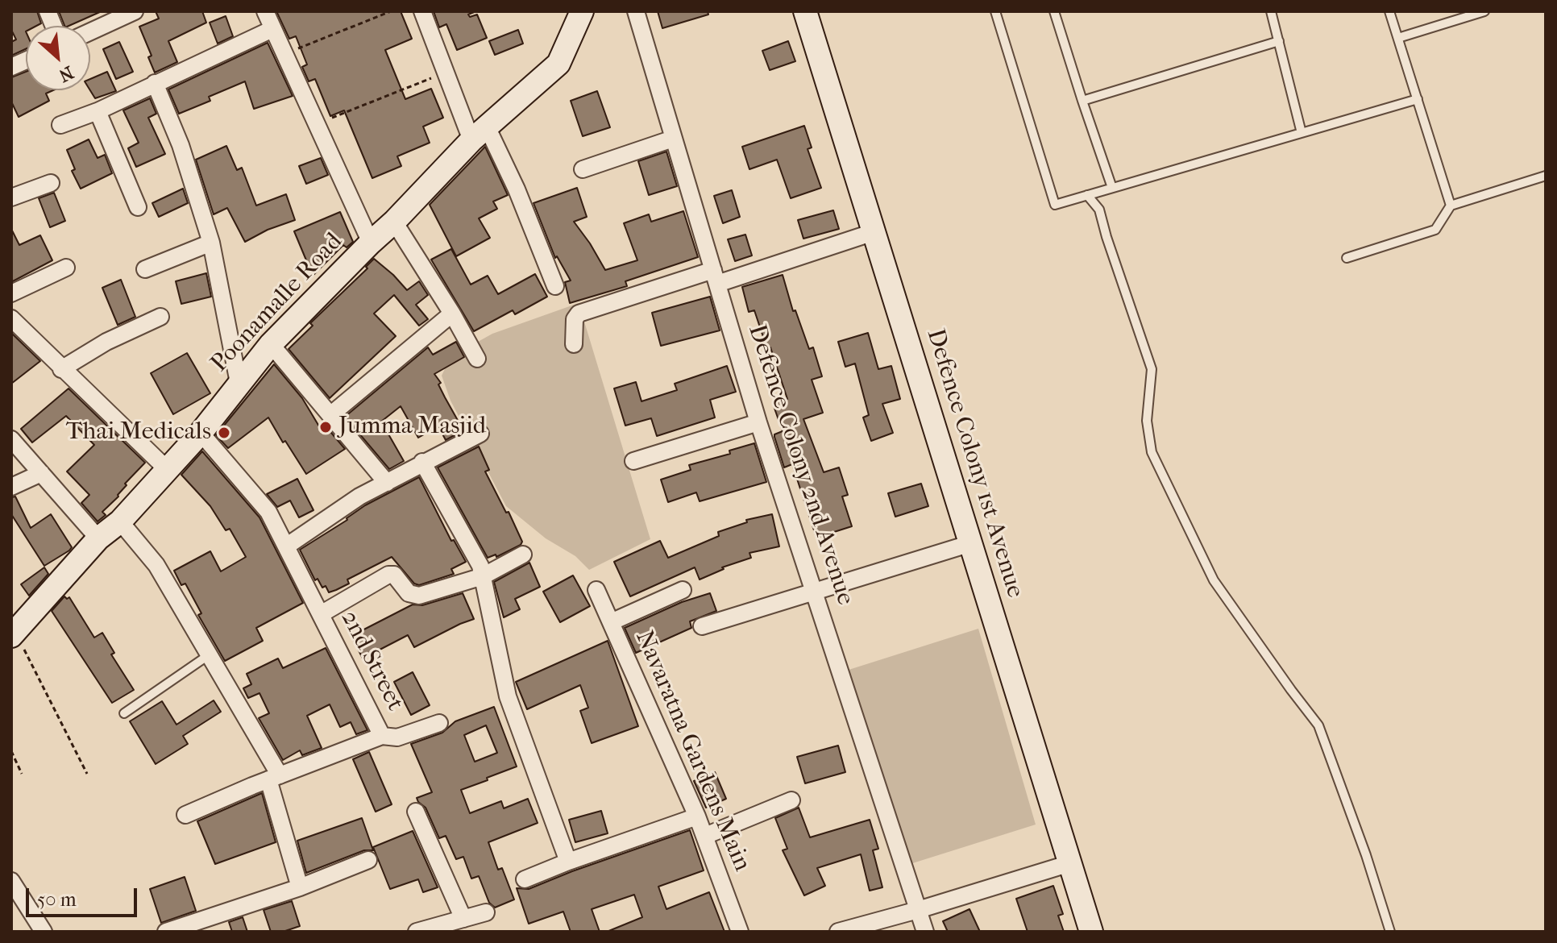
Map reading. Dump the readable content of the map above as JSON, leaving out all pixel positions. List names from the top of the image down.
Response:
{
  "streets": {
    "street": [
      "Poonamalle Road",
      "Defence Colony 1st Avenue",
      "Defence Colony 2nd Avenue",
      "2nd Street",
      "Navaratna Gardens Main"
    ]
  },
  "crossings": [
    ["Poonamalle Road", "2nd Street"]
  ],
  "places": ["Jumma Masjid", "Thai Medicals"],
  "scale_bar": "50 m",
  "north": "bottom right"
}
